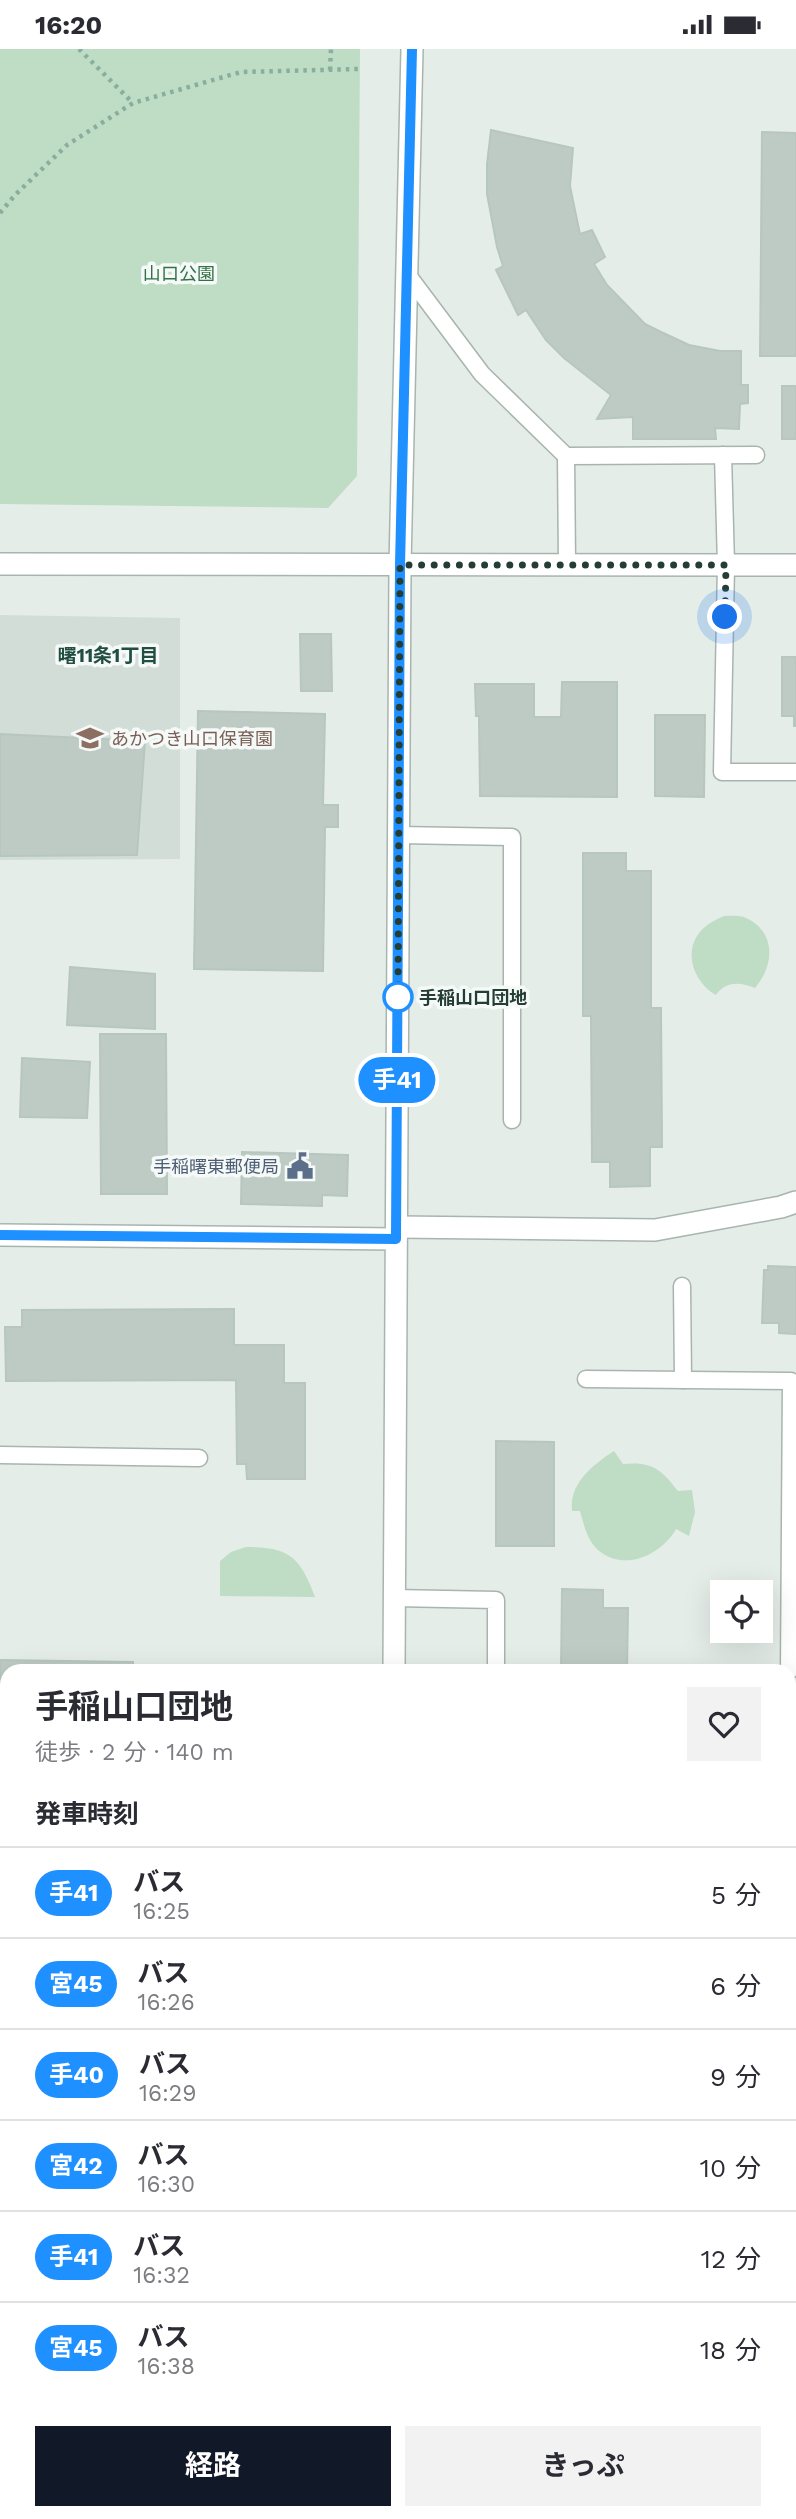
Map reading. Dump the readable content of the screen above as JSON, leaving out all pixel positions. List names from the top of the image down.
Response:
{
  "districts": ["曙11条1丁目"],
  "parks": ["山口公園"],
  "places": {
    "school or university": ["あかつき山口保育園"],
    "other": ["手稲山口団地"],
    "public building": ["手稲曙東郵便局"]
  },
  "lines": ["bus line 手41"],
  "page": {
    "status": "16:20",
    "on_map": "手41",
    "heading": [
      ["手稲山口団地", "徒歩 · 2 分 · 140 m"],
      "発車時刻"
    ],
    "list": [
      {
        "mark": "手41",
        "name": "バス",
        "note": "16:25",
        "value": "5 分"
      },
      {
        "mark": "宮45",
        "name": "バス",
        "note": "16:26",
        "value": "6 分"
      },
      {
        "mark": "手40",
        "name": "バス",
        "note": "16:29",
        "value": "9 分"
      },
      {
        "mark": "宮42",
        "name": "バス",
        "note": "16:30",
        "value": "10 分"
      },
      {
        "mark": "手41",
        "name": "バス",
        "note": "16:32",
        "value": "12 分"
      },
      {
        "mark": "宮45",
        "name": "バス",
        "note": "16:38",
        "value": "18 分"
      }
    ],
    "buttons": ["経路", "きっぷ"]
  }
}
